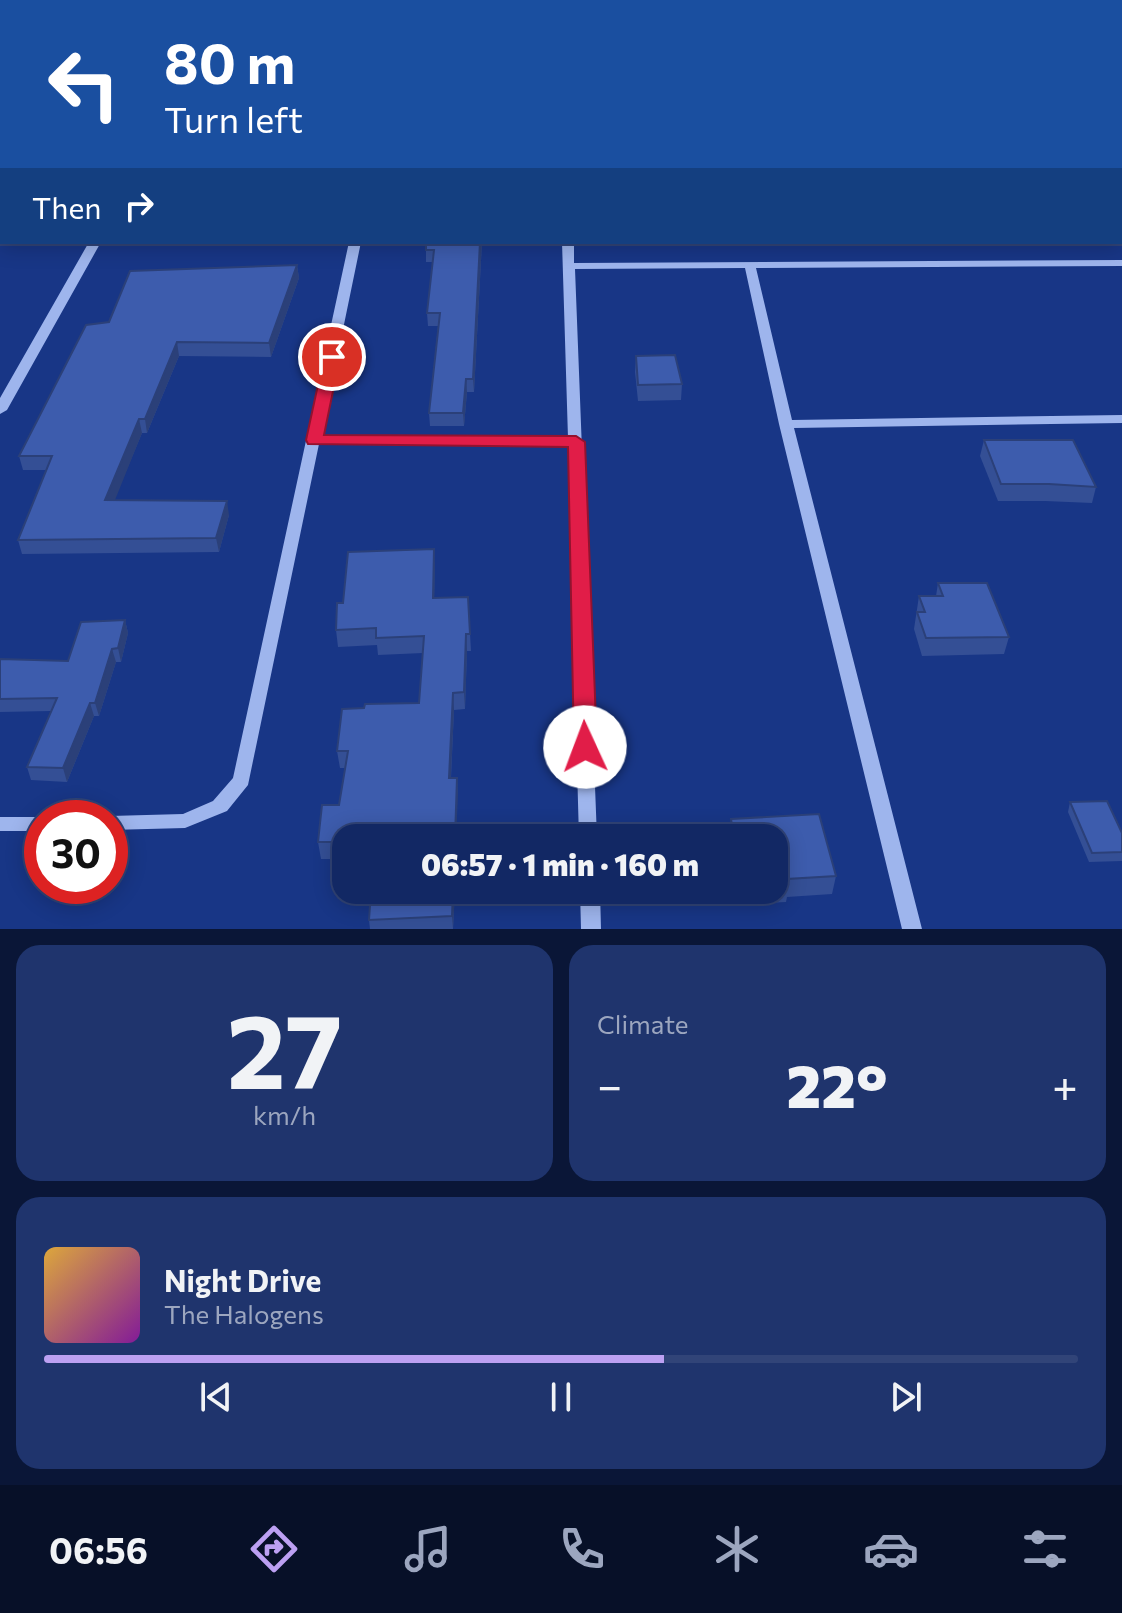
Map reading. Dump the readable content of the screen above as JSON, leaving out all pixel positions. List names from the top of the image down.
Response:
{
  "page": {
    "turn": ["80 m", "Turn left"],
    "then": "Then",
    "limit": "30",
    "trip": "06:57 · 1 min · 160 m",
    "tile": [
      ["27", "km/h"],
      "Climate"
    ],
    "heat": ["−", "22°", "+"],
    "song": ["Night Drive", "The Halogens"],
    "tabs": "06:56"
  }
}
